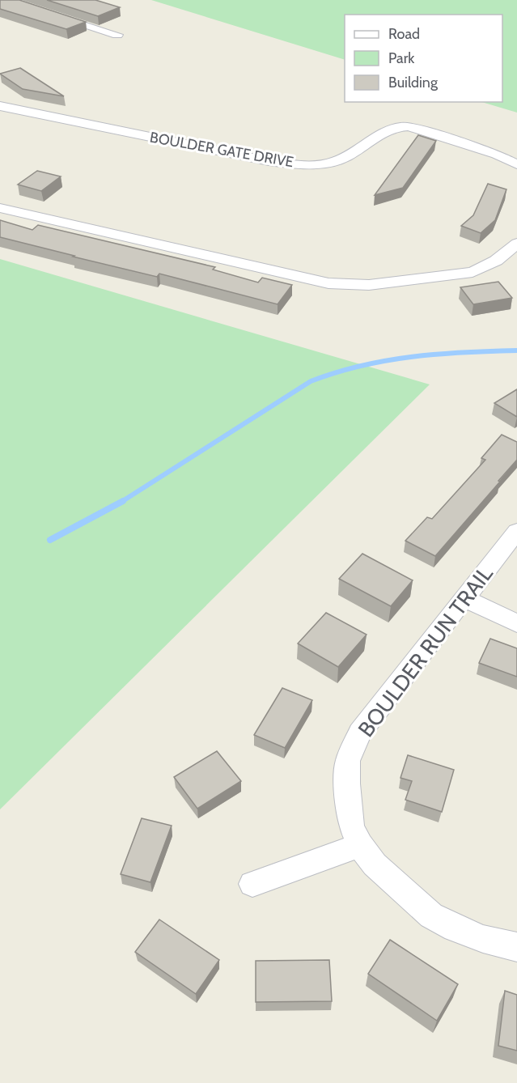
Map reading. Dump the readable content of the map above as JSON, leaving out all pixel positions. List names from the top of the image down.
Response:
{
  "streets": {
    "street": ["BOULDER GATE DRIVE", "BOULDER RUN TRAIL"]
  },
  "legend": ["Road", "Park", "Building"]
}
